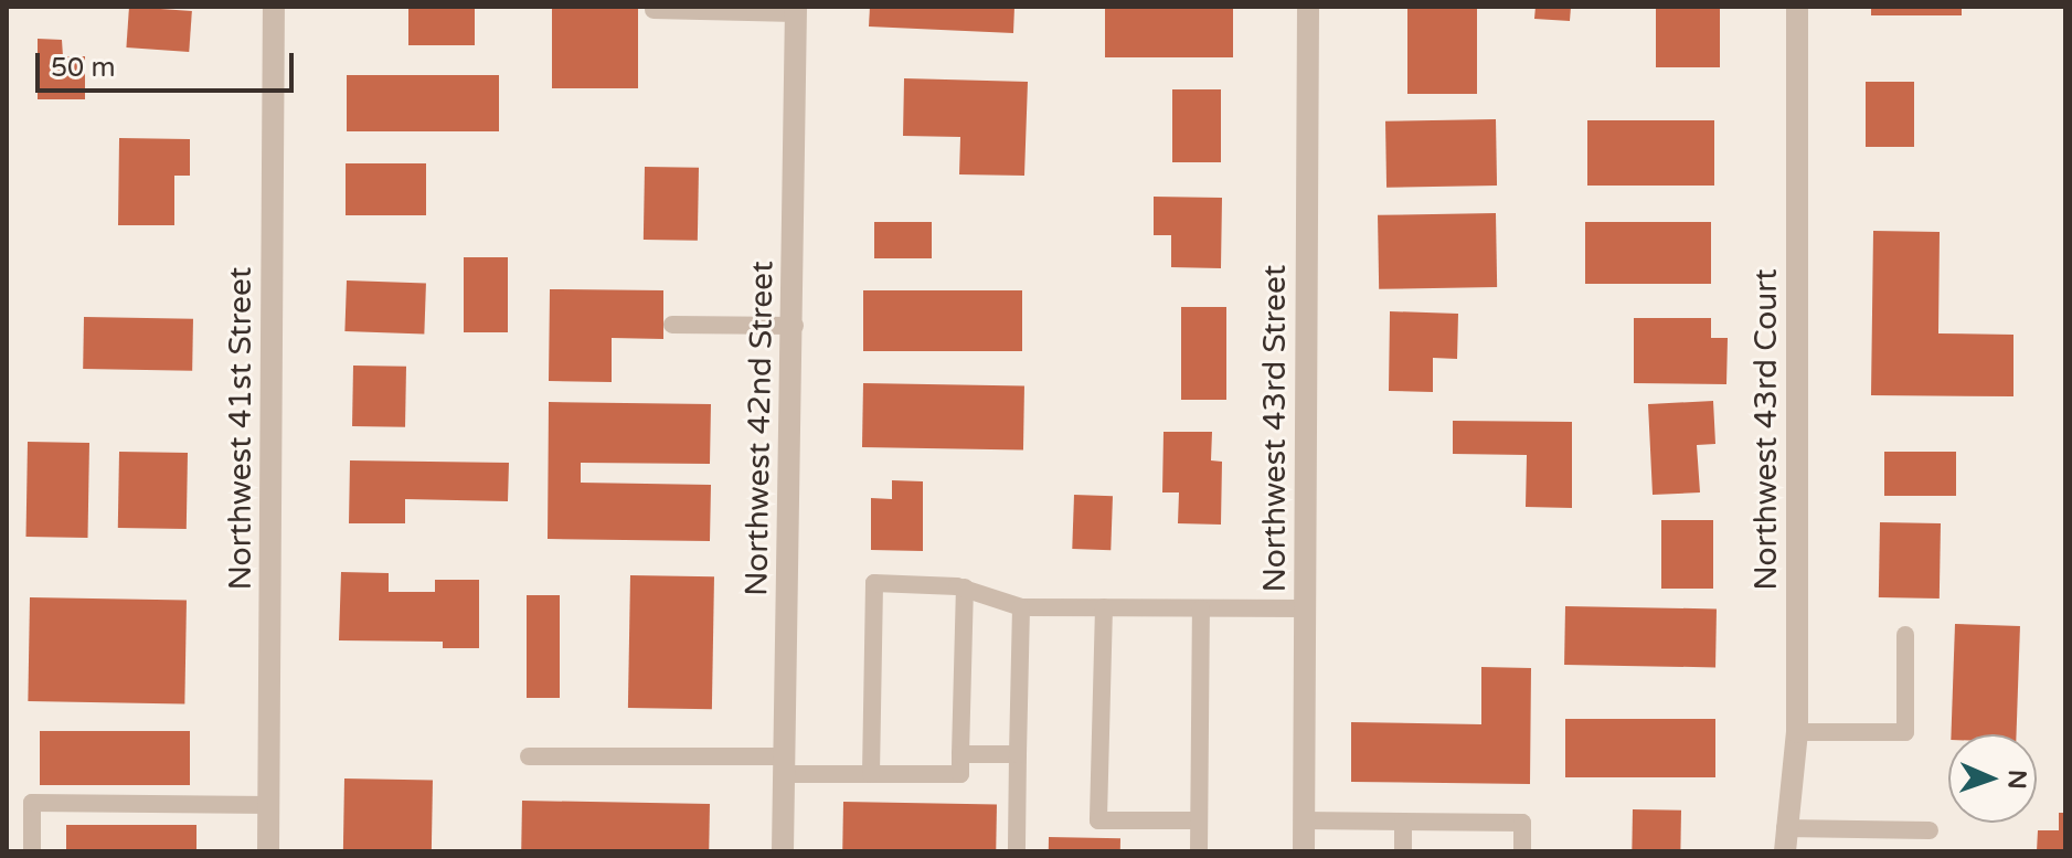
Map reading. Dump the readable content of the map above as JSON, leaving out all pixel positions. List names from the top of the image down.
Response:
{
  "streets": {
    "street": [
      "Northwest 41st Street",
      "Northwest 42nd Street",
      "Northwest 43rd Street",
      "Northwest 43rd Court"
    ]
  },
  "scale_bar": "50 m",
  "north": "right"
}
